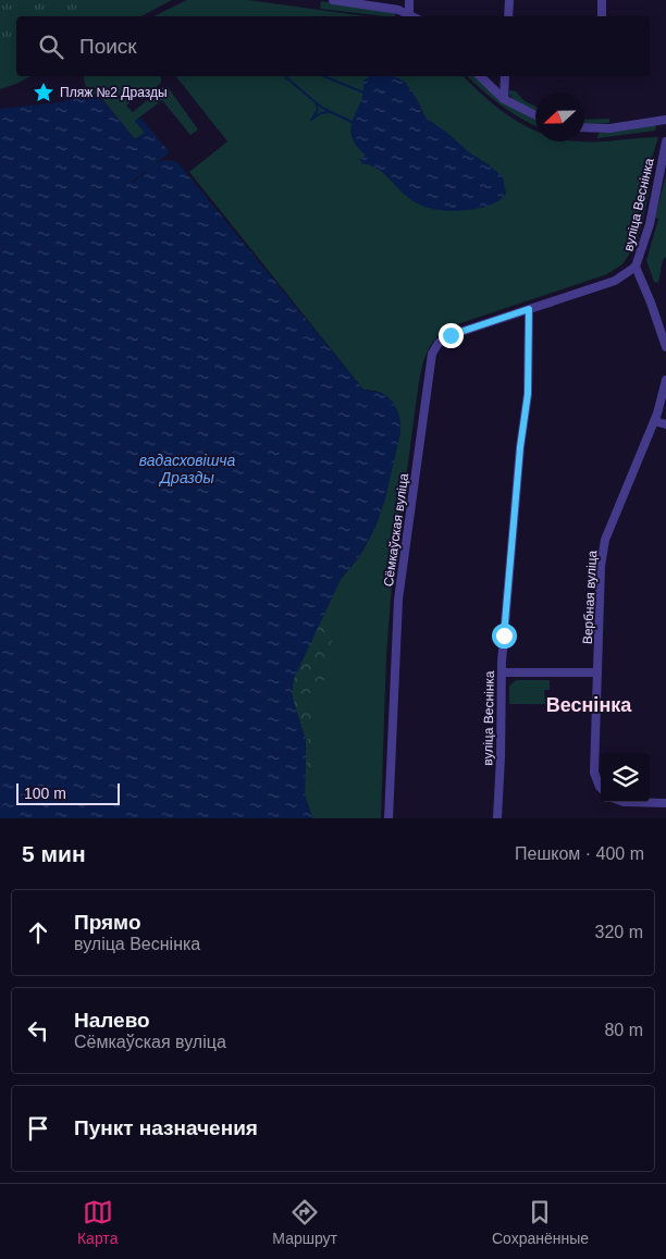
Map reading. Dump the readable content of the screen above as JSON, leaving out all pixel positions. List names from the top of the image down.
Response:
{
  "streets": {
    "street": ["вуліца Веснінка", "Сёмкаўская вуліца", "Вербная вуліца"]
  },
  "crossings": [
    ["вуліца Веснінка", "Сёмкаўская вуліца"]
  ],
  "districts": ["Веснінка"],
  "water": ["вадасховішча Дразды"],
  "places": {
    "place": ["Пляж №2 Дразды"]
  },
  "scale_bar": "100 m",
  "north": "left",
  "page": {
    "search": "Поиск",
    "scale": "100 m",
    "heading": ["5 мин", "Пешком · 400 m"],
    "list": [
      ["Прямо", "вуліца Веснінка", "320 m"],
      ["Налево", "Сёмкаўская вуліца", "80 m"],
      "Пункт назначения"
    ],
    "nav": ["Карта", "Маршрут", "Сохранённые"]
  }
}
